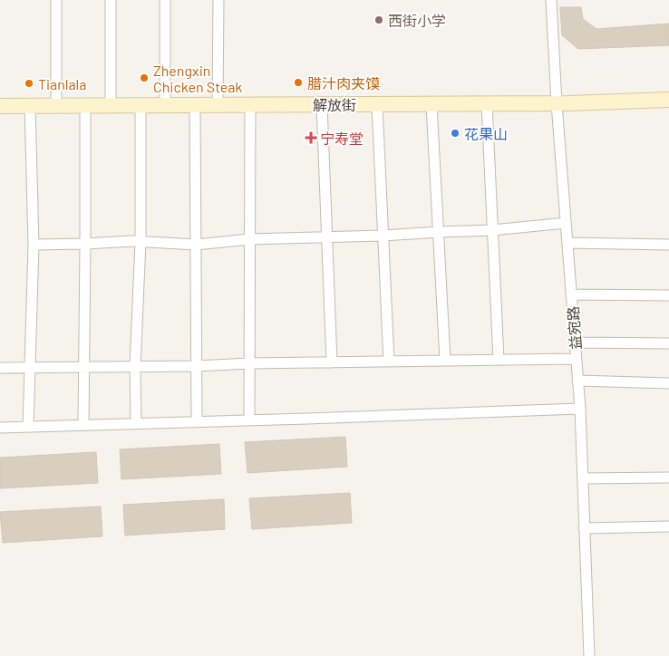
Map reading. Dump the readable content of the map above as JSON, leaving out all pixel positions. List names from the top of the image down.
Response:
{
  "streets": {
    "main road": ["解放街"],
    "street": ["益宛路"]
  },
  "crossings": [
    ["解放街", "益宛路"]
  ],
  "places": {
    "other": [
      "西街小学",
      "Zhengxin Chicken Steak",
      "腊汁肉夹馍",
      "Tianlala",
      "花果山"
    ],
    "health": ["宁寿堂"]
  }
}
